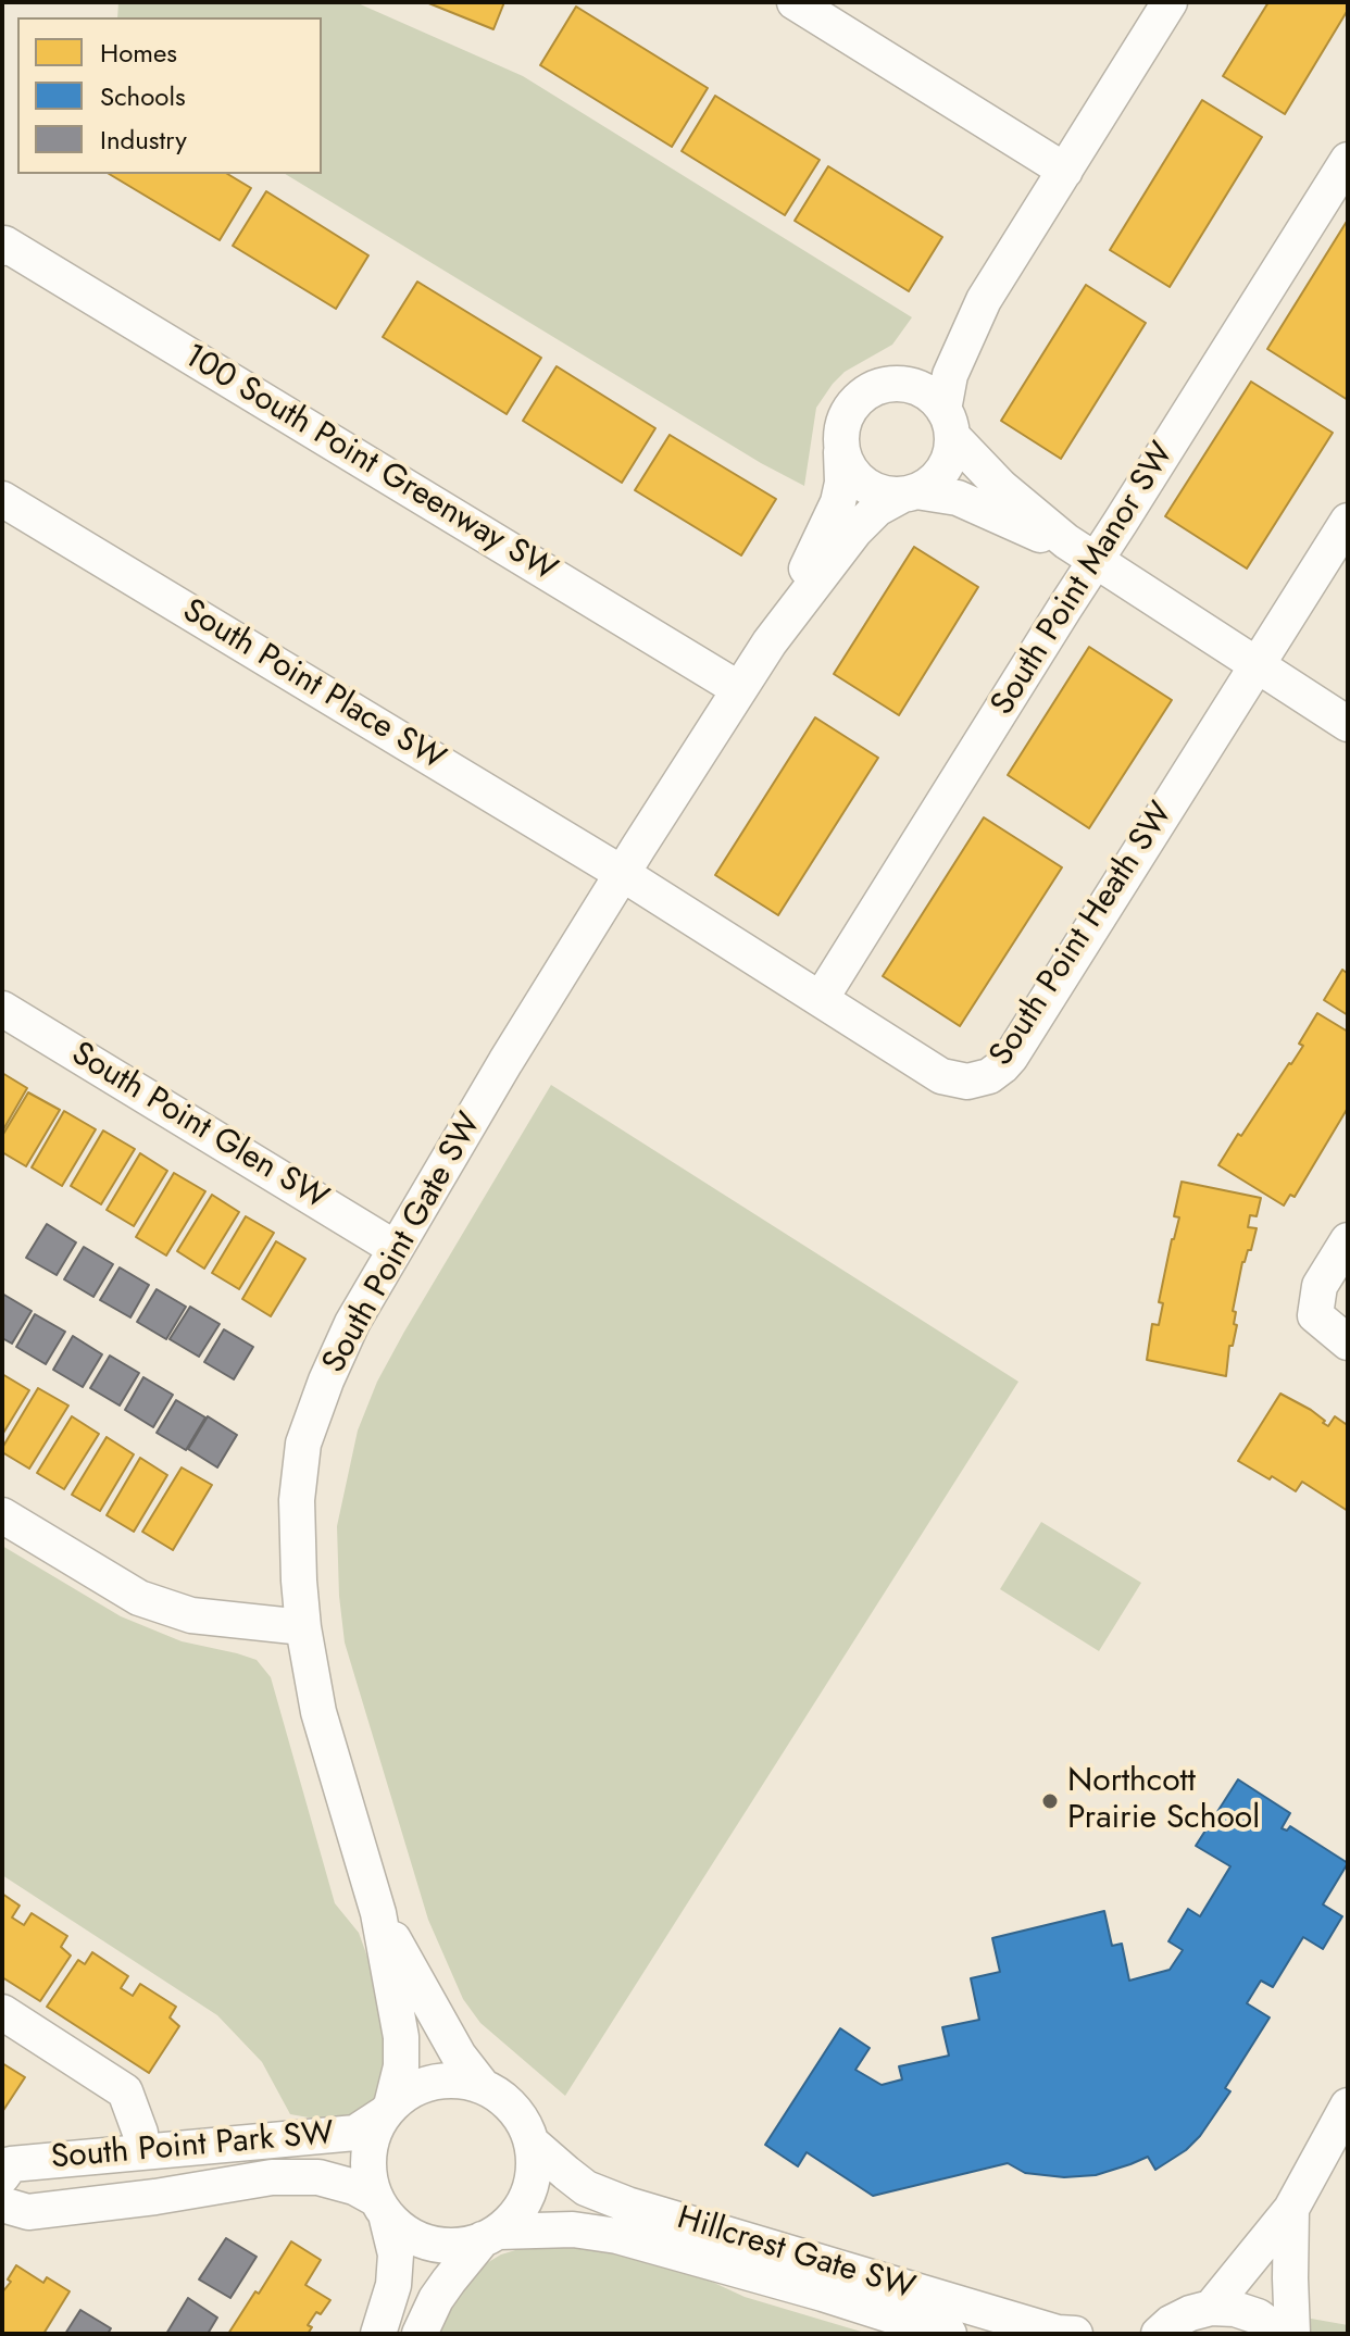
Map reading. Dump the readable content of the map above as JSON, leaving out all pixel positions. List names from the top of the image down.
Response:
{
  "streets": {
    "street": [
      "100 South Point Greenway SW",
      "South Point Manor SW",
      "South Point Place SW",
      "South Point Heath SW",
      "South Point Glen SW",
      "South Point Gate SW",
      "South Point Park SW",
      "Hillcrest Gate SW"
    ]
  },
  "crossings": [
    ["100 South Point Greenway SW", "South Point Gate SW"],
    ["South Point Manor SW", "South Point Heath SW"],
    ["South Point Place SW", "South Point Heath SW"],
    ["South Point Place SW", "South Point Gate SW"],
    ["South Point Heath SW", "South Point Gate SW"],
    ["South Point Glen SW", "South Point Gate SW"],
    ["South Point Gate SW", "South Point Park SW"],
    ["South Point Gate SW", "Hillcrest Gate SW"],
    ["South Point Park SW", "Hillcrest Gate SW"]
  ],
  "places": ["Northcott Prairie School"],
  "legend": ["Homes", "Schools", "Industry"]
}
